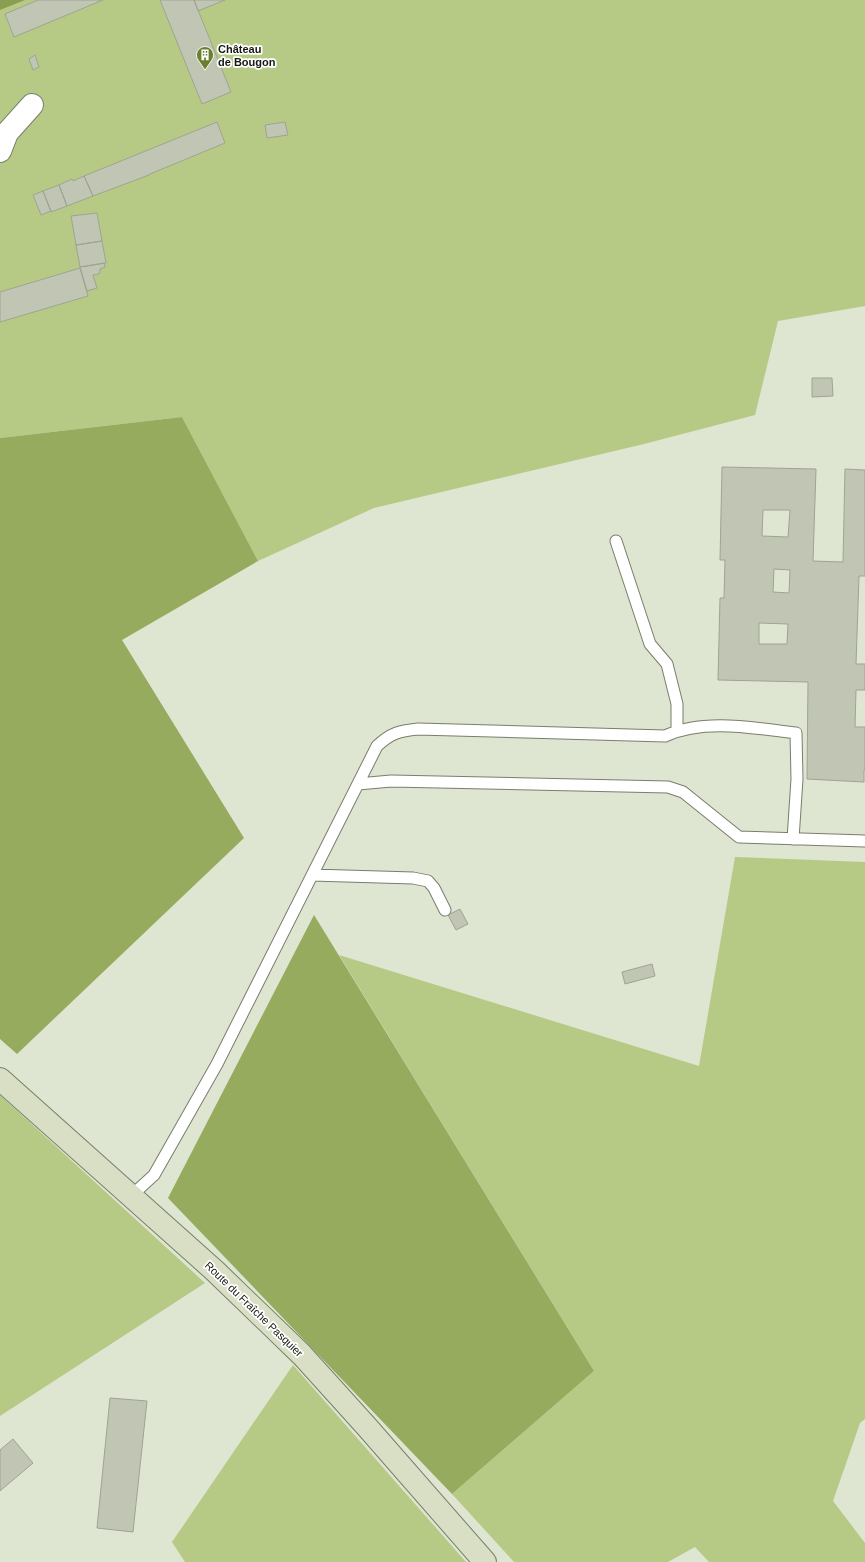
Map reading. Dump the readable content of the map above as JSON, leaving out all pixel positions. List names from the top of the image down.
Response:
{
  "streets": {
    "main road": ["Route du Fraîche Pasquier"]
  },
  "places": {
    "building": ["Château de Bougon"]
  }
}
